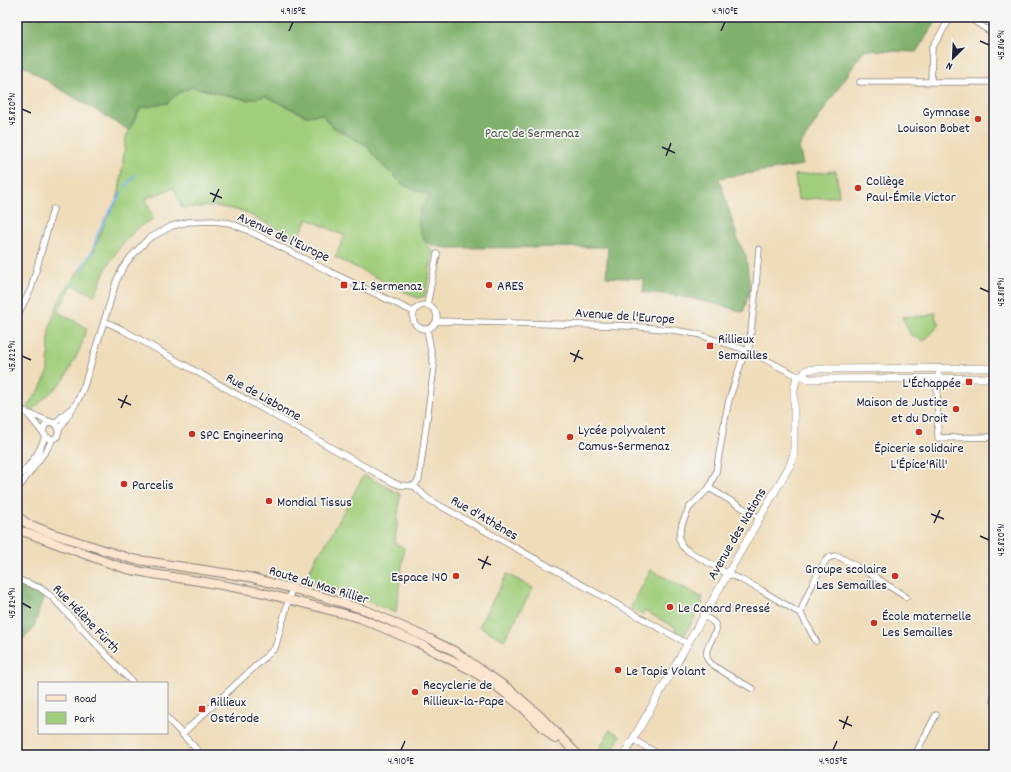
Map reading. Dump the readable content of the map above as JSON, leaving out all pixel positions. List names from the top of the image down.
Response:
{
  "streets": {
    "main road": ["Route du Mas Rillier"],
    "street": [
      "Avenue de l'Europe",
      "Rue de Lisbonne",
      "Rue d'Athènes",
      "Avenue des Nations",
      "Rue Hélène Fürth"
    ]
  },
  "crossings": [
    ["Avenue de l'Europe", "Rue de Lisbonne"],
    ["Avenue de l'Europe", "Avenue des Nations"],
    ["Rue de Lisbonne", "Rue d'Athènes"],
    ["Rue d'Athènes", "Avenue des Nations"]
  ],
  "parks": ["Parc de Sermenaz"],
  "places": {
    "other": [
      "Gymnase Louison Bobet",
      "Collège Paul-Émile Victor",
      "ARES",
      "Maison de Justice et du Droit",
      "Épicerie solidaire L'Épice'Rill'",
      "SPC Engineering",
      "Lycée polyvalent Camus-Sermenaz",
      "Parcelis",
      "Mondial Tissus",
      "Espace 140",
      "Groupe scolaire Les Semailles",
      "Le Canard Pressé",
      "École maternelle Les Semailles",
      "Le Tapis Volant",
      "Recyclerie de Rillieux-la-Pape"
    ],
    "transit": [
      "Z.I. Sermenaz",
      "Rillieux Semailles",
      "L'Échappée",
      "Rillieux Ostérode"
    ]
  },
  "legend": ["Road", "Park"],
  "north": "bottom left",
  "coordinates": [
    "4.915°E",
    "4.910°E",
    "45.816°N",
    "45.820°N",
    "45.818°N",
    "45.822°N",
    "45.824°N",
    "4.905°E"
  ]
}
